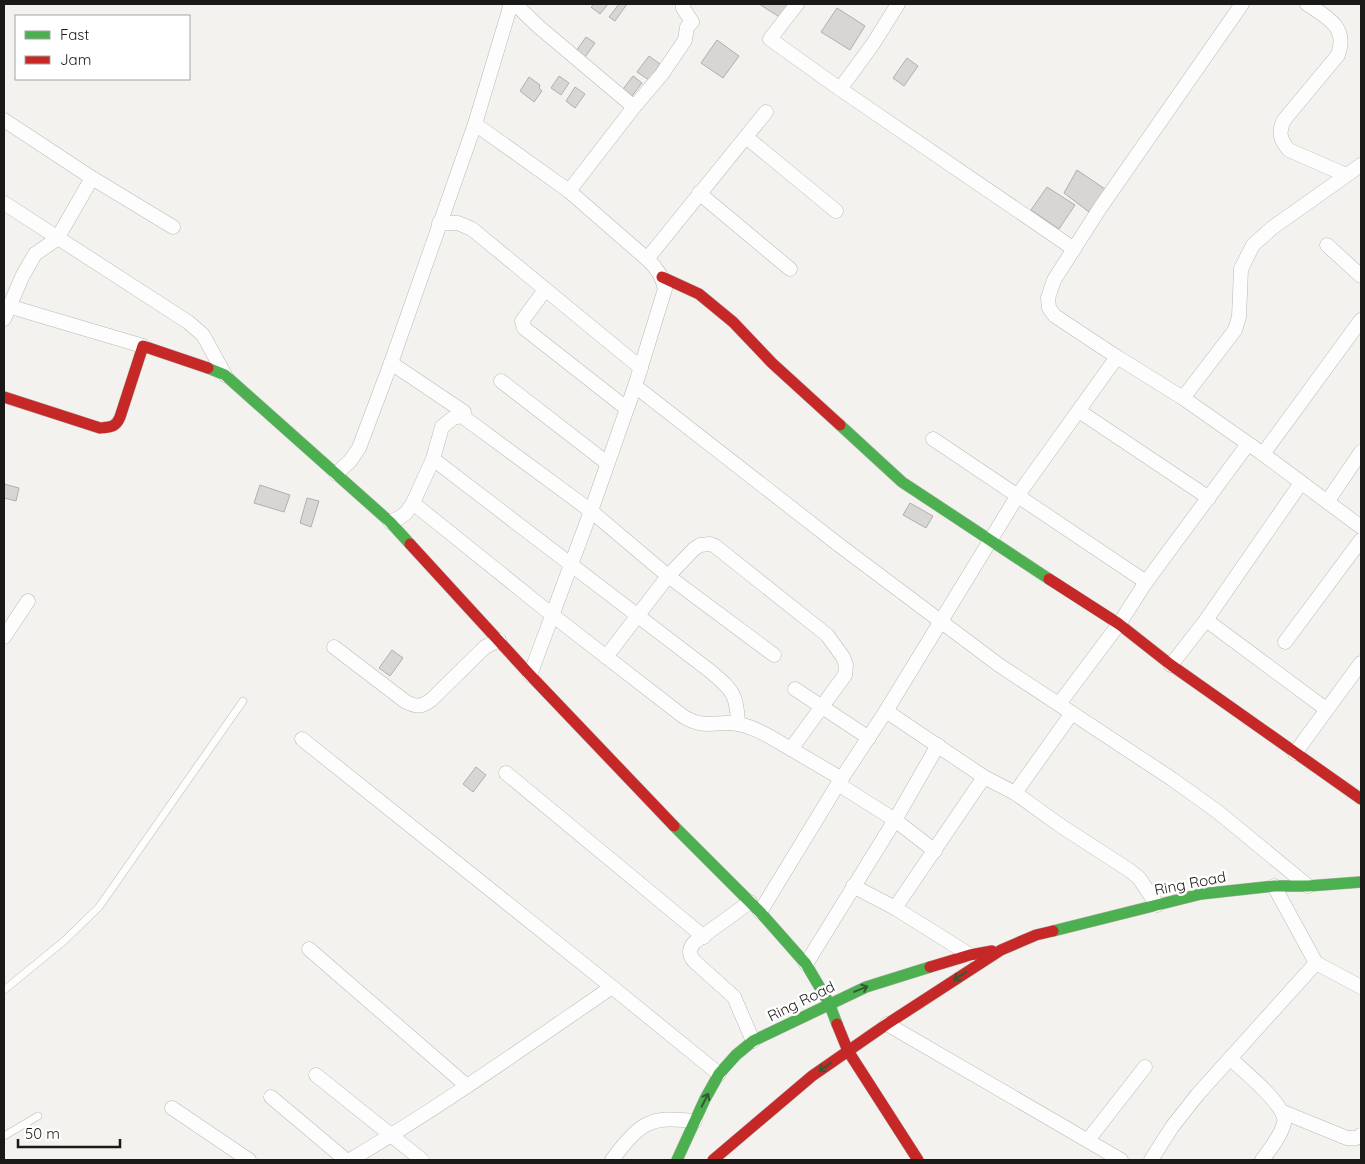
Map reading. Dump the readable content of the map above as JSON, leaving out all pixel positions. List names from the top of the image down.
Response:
{
  "streets": {
    "street": ["Ring Road"]
  },
  "legend": ["Fast", "Jam"],
  "scale_bar": "50 m"
}
